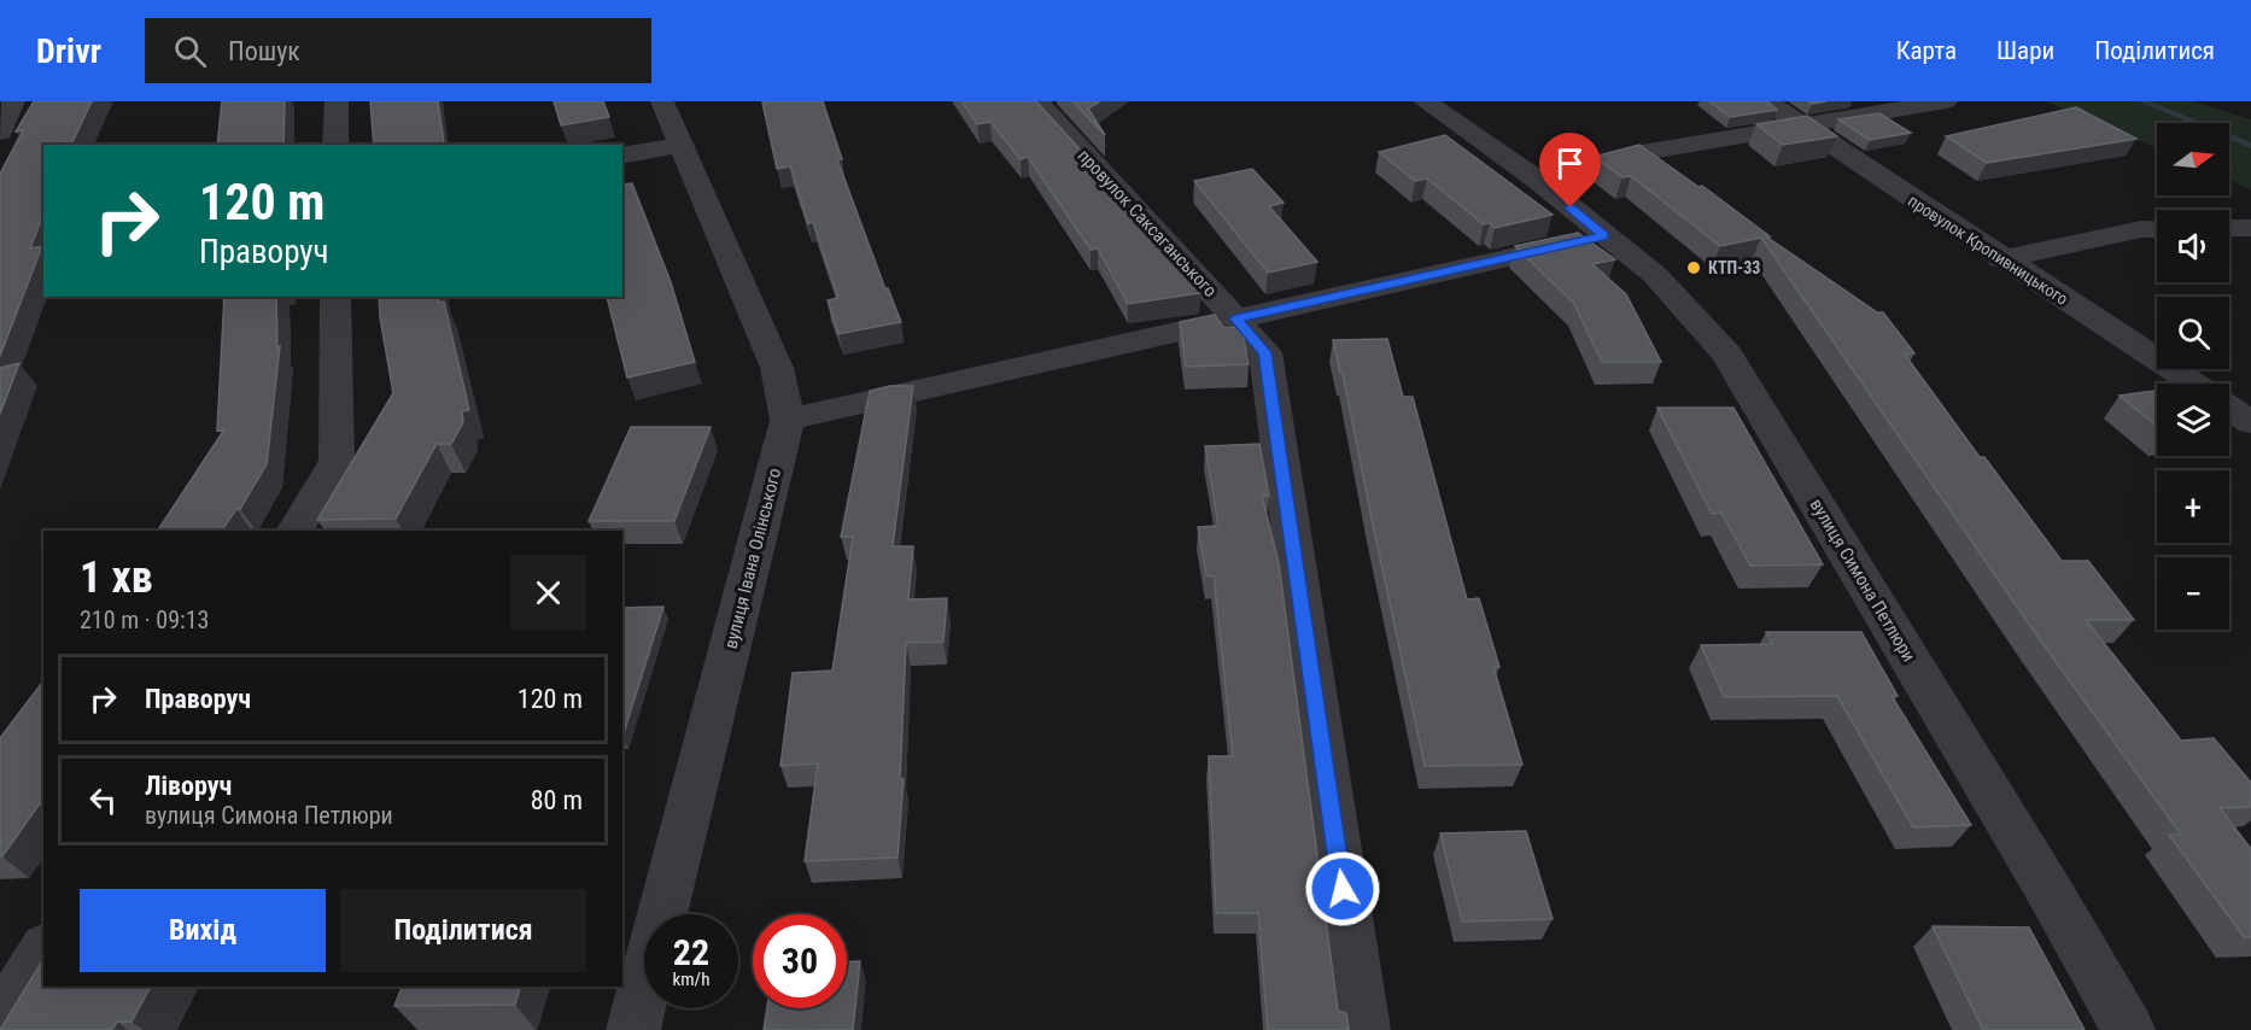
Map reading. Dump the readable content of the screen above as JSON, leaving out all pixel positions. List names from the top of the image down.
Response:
{
  "streets": {
    "street": [
      "провулок Саксаганського",
      "провулок Кропивницького",
      "вулиця Івана Олінського",
      "вулиця Симона Петлюри"
    ]
  },
  "places": ["КТП-33"],
  "north": "right",
  "page": {
    "header": "Drivr",
    "search": "Пошук",
    "nav": ["Карта", "Шари", "Поділитися"],
    "map_buttons": ["+", "−"],
    "turn": ["120 m", "Праворуч"],
    "heading": ["1 хв", "210 m · 09:13"],
    "list": [
      {
        "name": "Праворуч",
        "value": "120 m"
      },
      {
        "name": "Ліворуч",
        "note": "вулиця Симона Петлюри",
        "value": "80 m"
      }
    ],
    "buttons": ["Вихід", "Поділитися"],
    "speed": "22 km/h",
    "limit": "30"
  }
}
